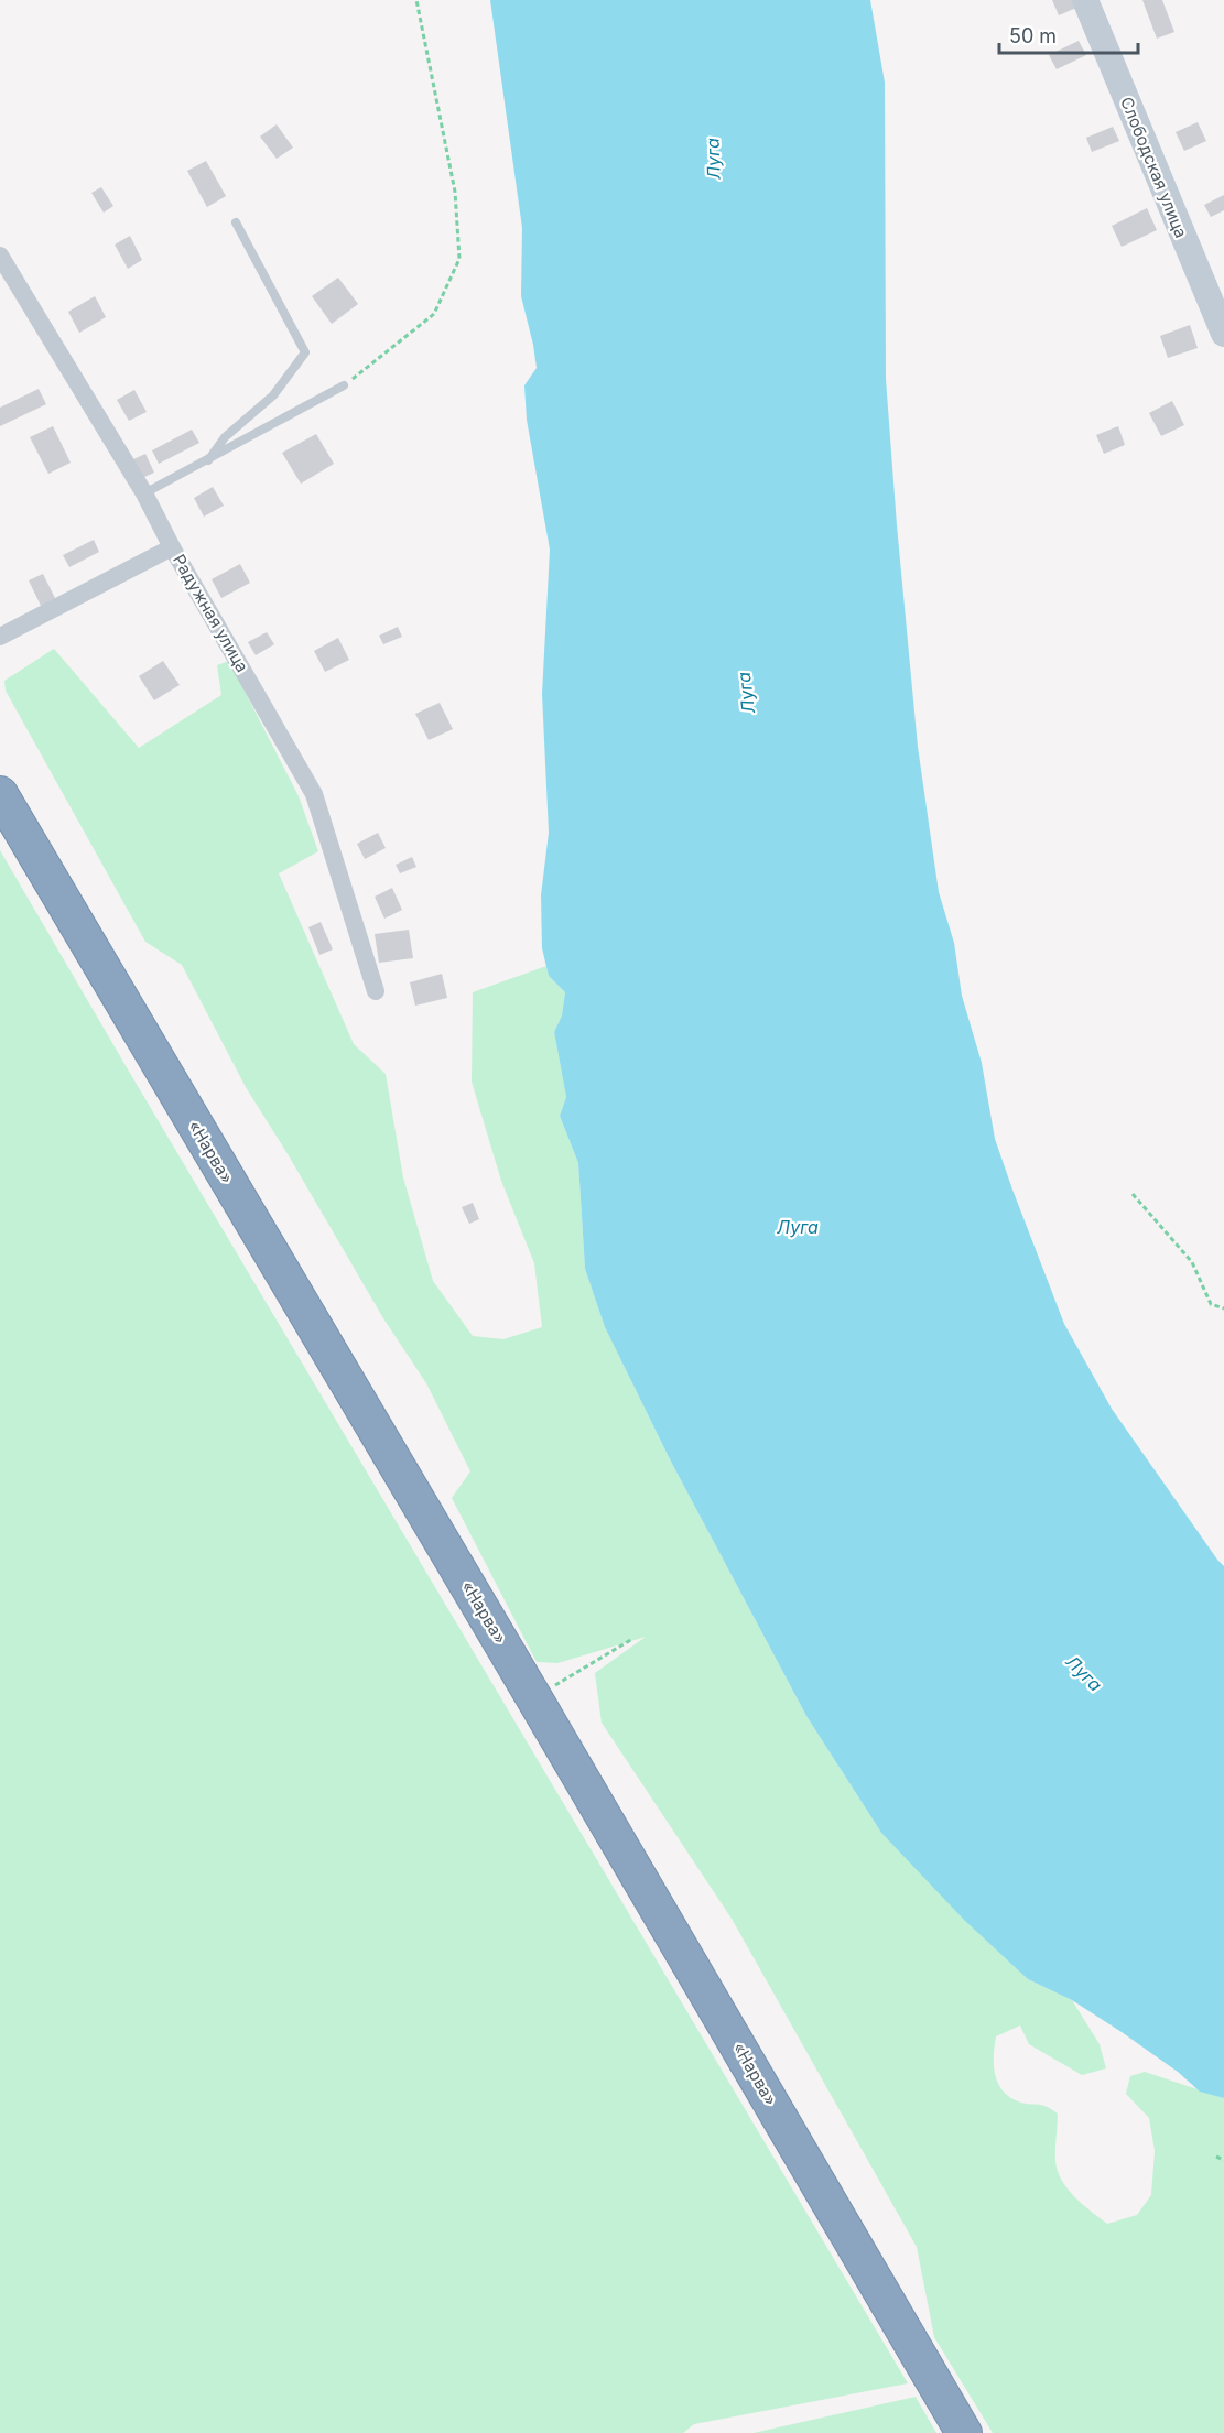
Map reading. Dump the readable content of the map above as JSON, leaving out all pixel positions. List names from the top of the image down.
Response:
{
  "streets": {
    "highway": ["«Нарва»"],
    "street": ["Слободская улица", "Радужная улица"]
  },
  "water": ["Луга"],
  "scale_bar": "50 m"
}
